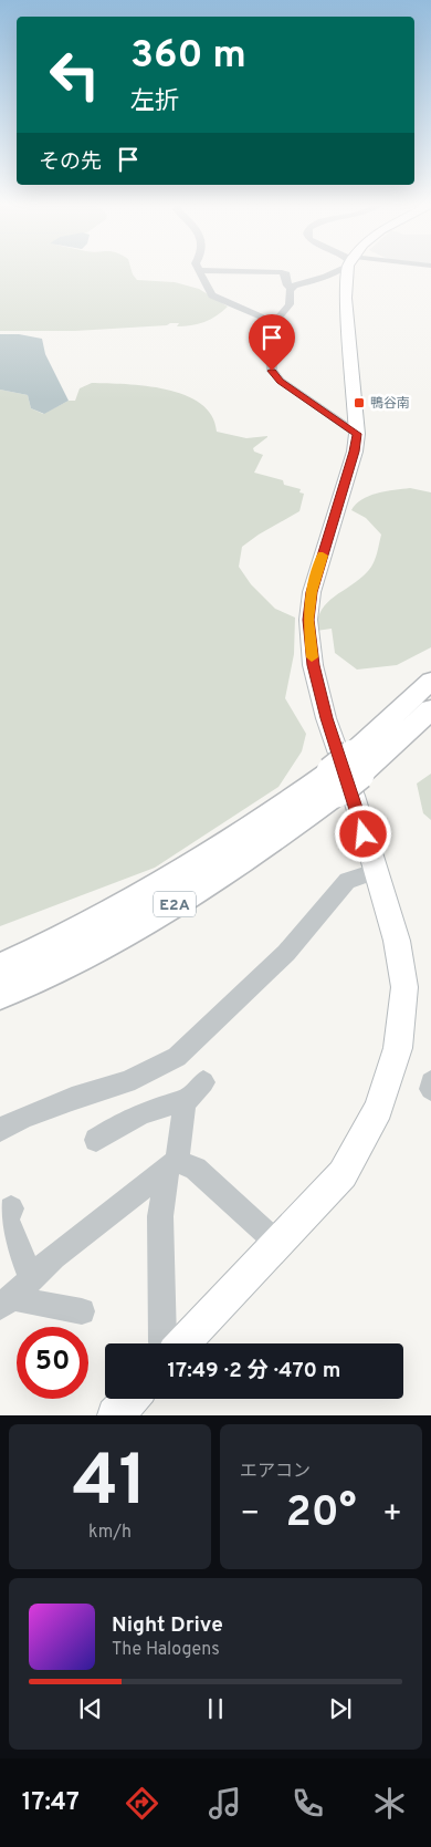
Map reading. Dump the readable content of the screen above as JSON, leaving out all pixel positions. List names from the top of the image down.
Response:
{
  "streets": {
    "highway": ["E2A"]
  },
  "places": {
    "transit": ["鴨谷南"]
  },
  "page": {
    "turn": ["360 m", "左折"],
    "then": "その先",
    "limit": "50",
    "trip": "17:49 · 2 分 · 470 m",
    "tile": [
      ["41", "km/h"],
      "エアコン"
    ],
    "heat": ["−", "20°", "+"],
    "song": ["Night Drive", "The Halogens"],
    "tabs": "17:47"
  }
}
